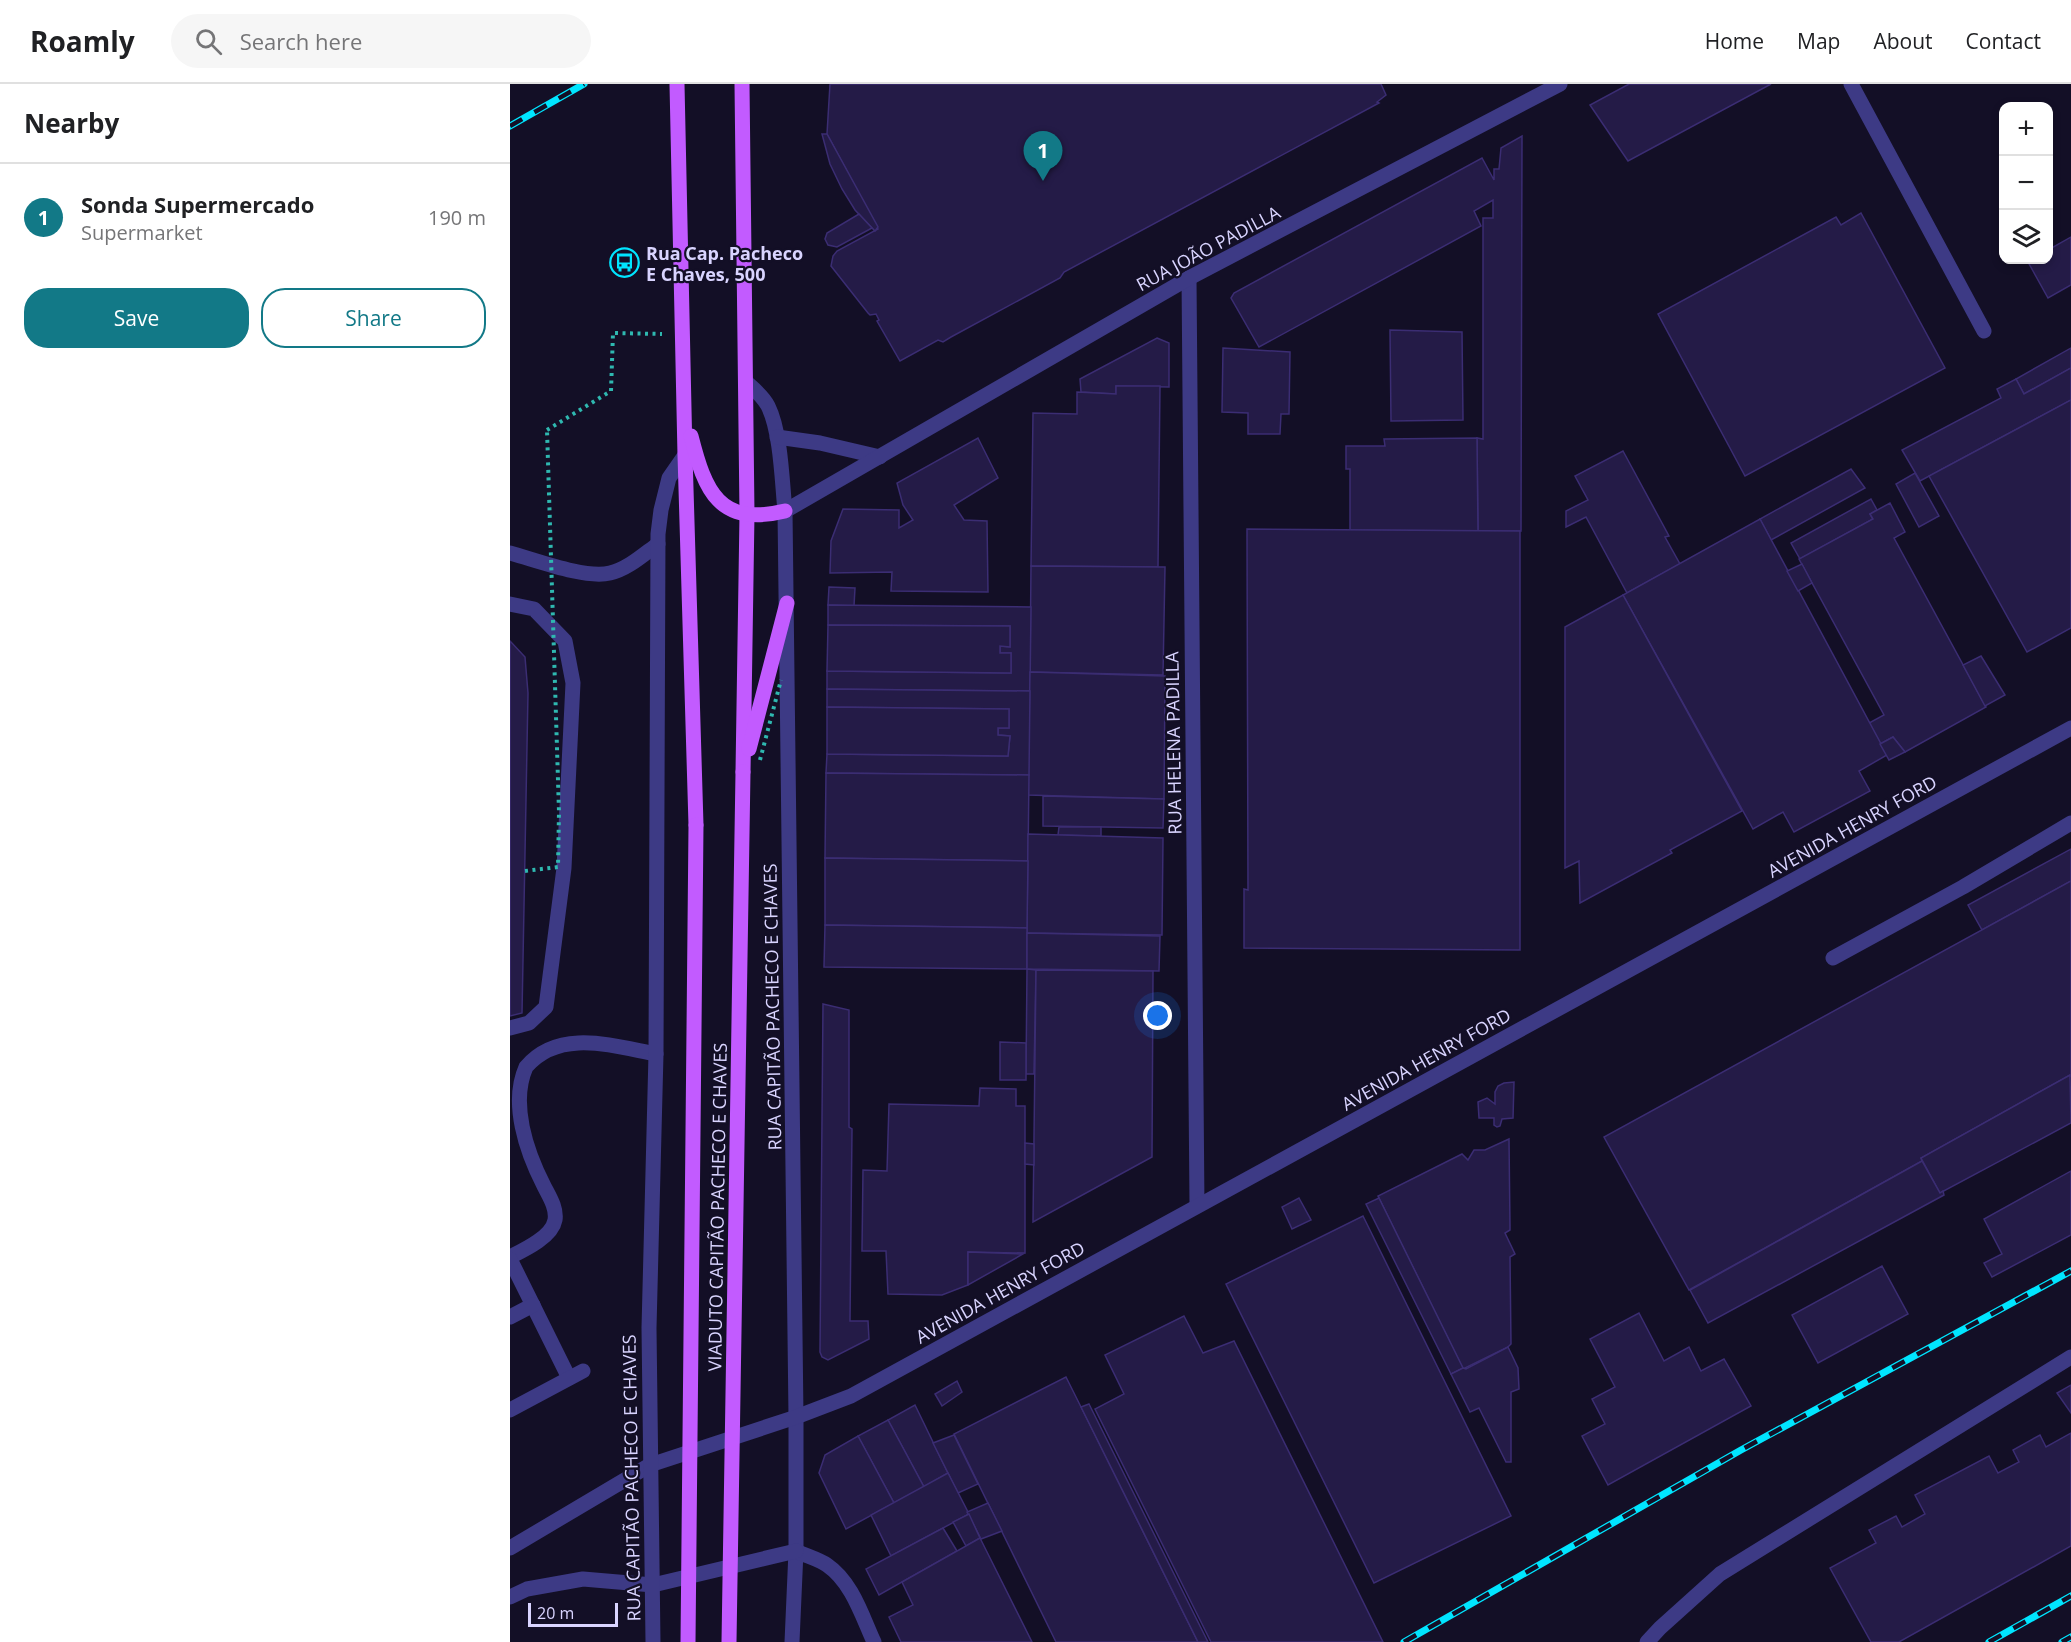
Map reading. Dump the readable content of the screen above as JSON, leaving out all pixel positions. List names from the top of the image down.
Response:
{
  "streets": {
    "main road": ["VIADUTO CAPITÃO PACHECO E CHAVES"],
    "street": [
      "RUA JOÃO PADILLA",
      "RUA HELENA PADILLA",
      "AVENIDA HENRY FORD",
      "RUA CAPITÃO PACHECO E CHAVES"
    ]
  },
  "crossings": [
    ["RUA JOÃO PADILLA", "RUA HELENA PADILLA"],
    ["RUA JOÃO PADILLA", "RUA CAPITÃO PACHECO E CHAVES"],
    ["RUA HELENA PADILLA", "AVENIDA HENRY FORD"],
    ["AVENIDA HENRY FORD", "RUA CAPITÃO PACHECO E CHAVES"],
    ["RUA CAPITÃO PACHECO E CHAVES", "VIADUTO CAPITÃO PACHECO E CHAVES"]
  ],
  "places": {
    "bus stop": ["Rua Cap. Pacheco E Chaves, 500"]
  },
  "scale_bar": "20 m",
  "page": {
    "header": "Roamly",
    "search": "Search here",
    "nav": [
      "Home",
      "Map",
      "About",
      "Contact"
    ],
    "heading": "Nearby",
    "map_buttons": ["+", "−"],
    "pins": "1",
    "list": [
      {
        "mark": "1",
        "name": "Sonda Supermercado",
        "note": "Supermarket",
        "value": "190 m"
      }
    ],
    "buttons": ["Save", "Share"],
    "scale": "20 m"
  }
}
